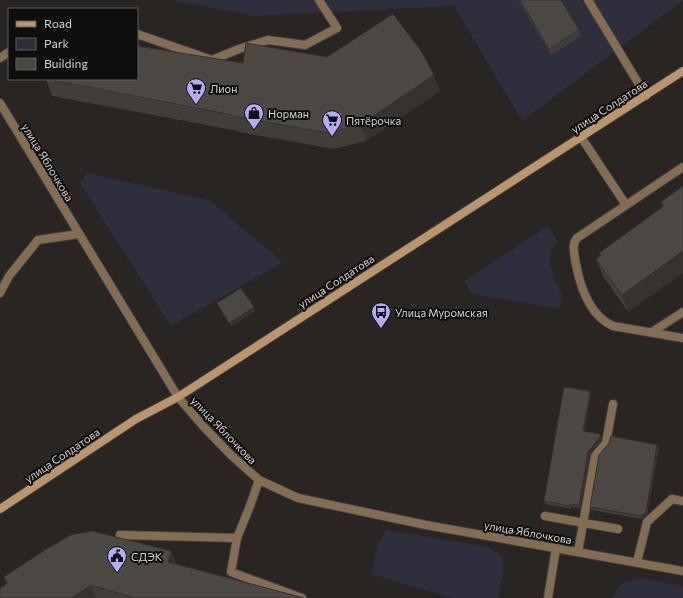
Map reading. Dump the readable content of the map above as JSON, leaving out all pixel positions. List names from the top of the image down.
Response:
{
  "streets": {
    "main road": ["улица Солдатова"],
    "street": ["улица Яблочкова"]
  },
  "crossings": [
    ["улица Солдатова", "улица Яблочкова"]
  ],
  "places": {
    "supermarket": ["Лион", "Пятёрочка"],
    "shop": ["Норман"],
    "bus stop": ["Улица Муромская"],
    "public building": ["СДЭК"]
  },
  "legend": ["Road", "Park", "Building"]
}
